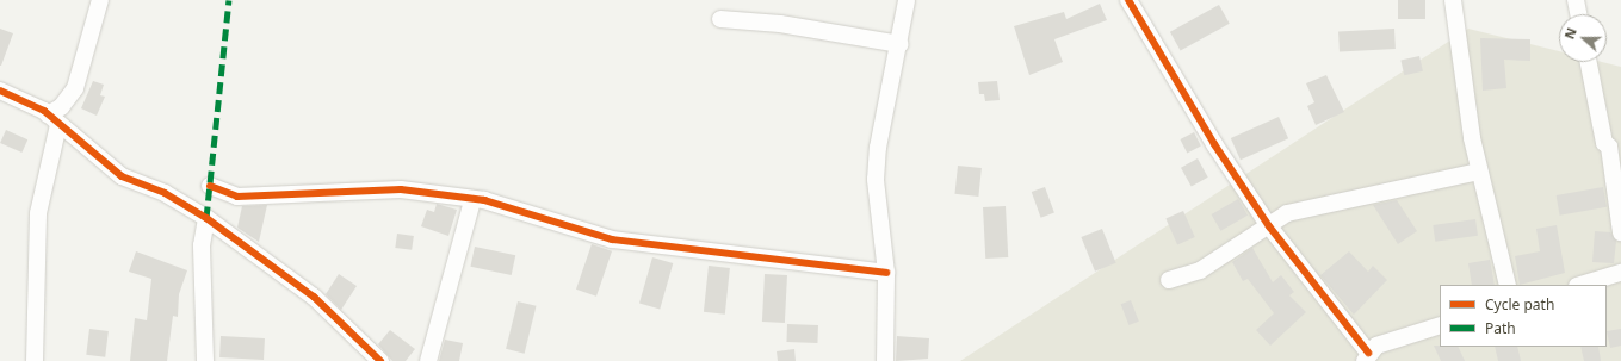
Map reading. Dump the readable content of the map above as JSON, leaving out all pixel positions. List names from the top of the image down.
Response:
{
  "legend": ["Cycle path", "Path"],
  "north": "left"
}
